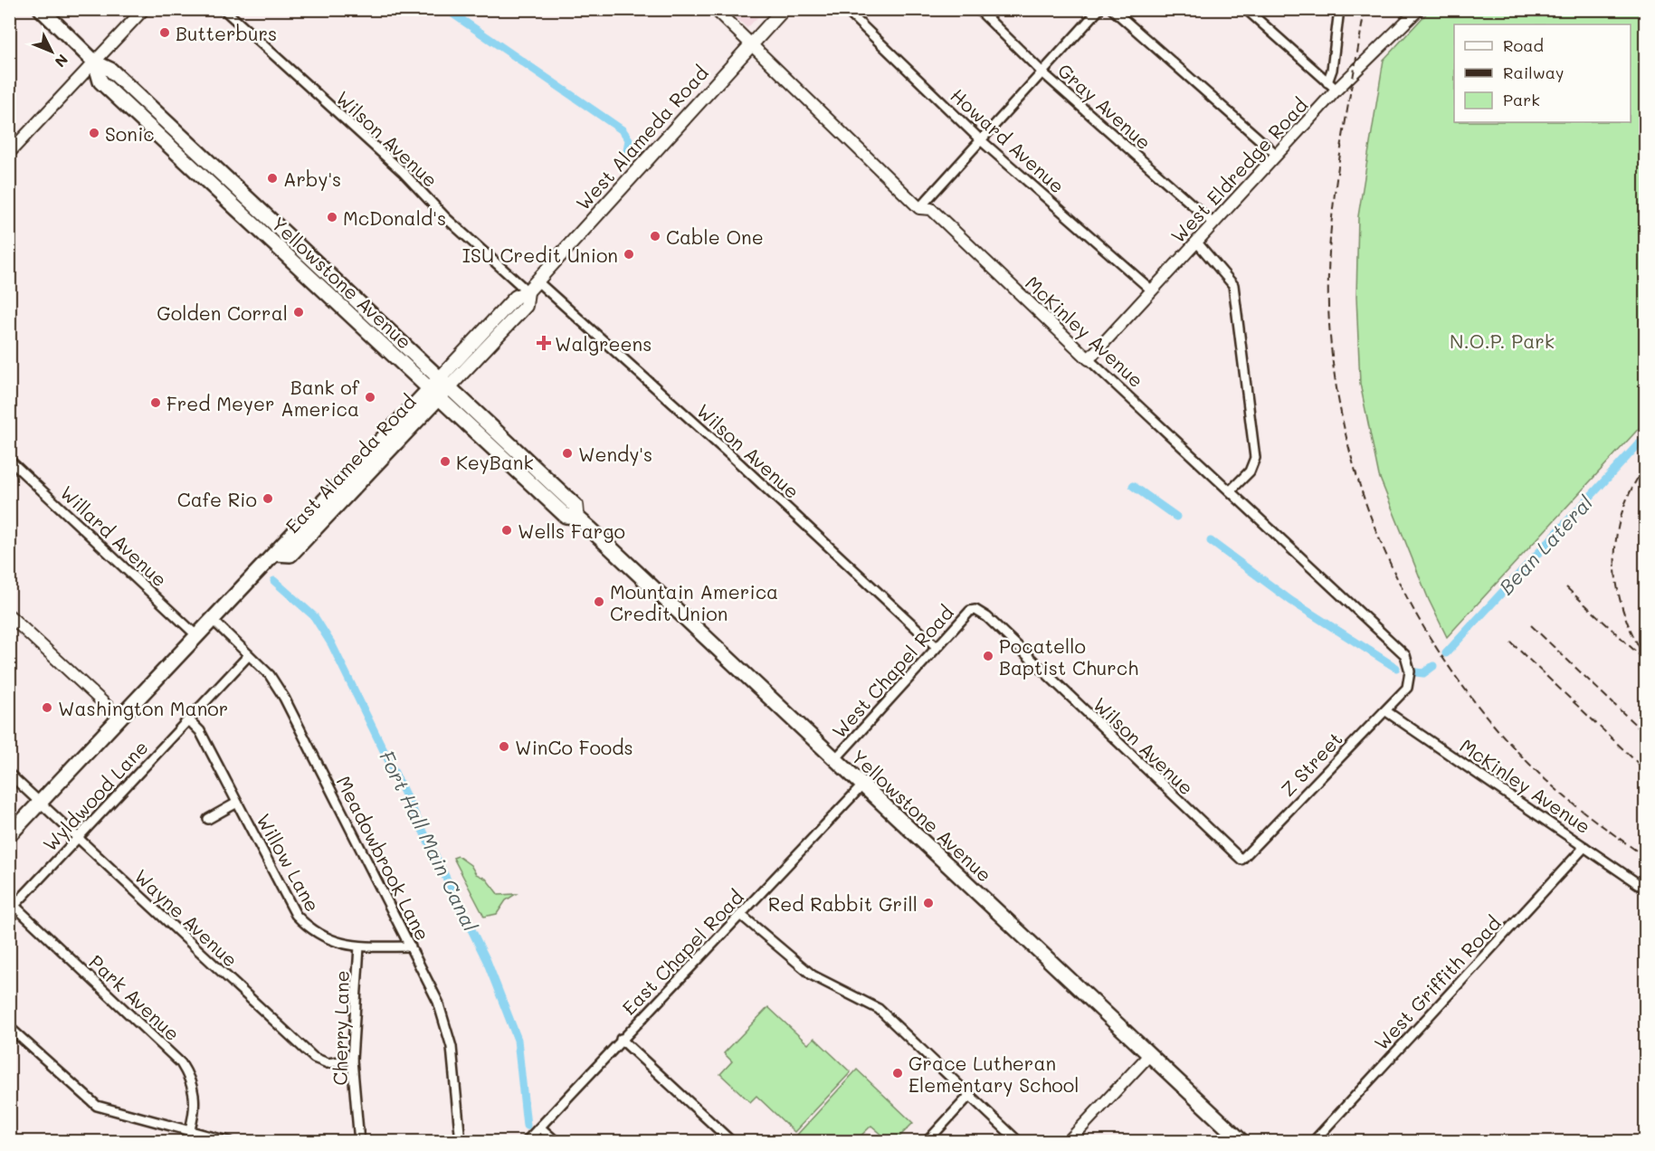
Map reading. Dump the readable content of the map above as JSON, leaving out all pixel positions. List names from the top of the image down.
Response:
{
  "streets": {
    "main road": ["West Alameda Road", "Yellowstone Avenue", "East Alameda Road"],
    "street": [
      "Gray Avenue",
      "Wilson Avenue",
      "Howard Avenue",
      "West Eldredge Road",
      "McKinley Avenue",
      "Willard Avenue",
      "West Chapel Road",
      "Z Street",
      "Wyldwood Lane",
      "Meadowbrook Lane",
      "Willow Lane",
      "Wayne Avenue",
      "East Chapel Road",
      "West Griffith Road",
      "Park Avenue",
      "Cherry Lane"
    ]
  },
  "crossings": [
    ["Gray Avenue", "West Eldredge Road"],
    ["West Alameda Road", "Wilson Avenue"],
    ["West Alameda Road", "Yellowstone Avenue"],
    ["West Alameda Road", "McKinley Avenue"],
    ["West Alameda Road", "East Alameda Road"],
    ["Wilson Avenue", "West Chapel Road"],
    ["Wilson Avenue", "Z Street"],
    ["Howard Avenue", "West Eldredge Road"],
    ["West Eldredge Road", "McKinley Avenue"],
    ["Yellowstone Avenue", "East Alameda Road"],
    ["Yellowstone Avenue", "West Chapel Road"],
    ["Yellowstone Avenue", "East Chapel Road"],
    ["McKinley Avenue", "Z Street"],
    ["McKinley Avenue", "West Griffith Road"],
    ["East Alameda Road", "Willard Avenue"],
    ["East Alameda Road", "Meadowbrook Lane"],
    ["East Alameda Road", "Wayne Avenue"],
    ["Wyldwood Lane", "Meadowbrook Lane"],
    ["Wyldwood Lane", "Willow Lane"],
    ["Wyldwood Lane", "Wayne Avenue"],
    ["Wyldwood Lane", "Park Avenue"],
    ["Meadowbrook Lane", "Willow Lane"],
    ["Willow Lane", "Cherry Lane"],
    ["Wayne Avenue", "Cherry Lane"]
  ],
  "water": ["Bean Lateral", "Fort Hall Main Canal"],
  "parks": ["N.O.P. Park"],
  "places": {
    "other": [
      "Butterburs",
      "Sonic",
      "Arby's",
      "McDonald's",
      "Cable One",
      "ISU Credit Union",
      "Golden Corral",
      "Bank of America",
      "Fred Meyer",
      "Wendy's",
      "KeyBank",
      "Cafe Rio",
      "Wells Fargo",
      "Mountain America Credit Union",
      "Pocatello Baptist Church",
      "Washington Manor",
      "WinCo Foods",
      "Red Rabbit Grill",
      "Grace Lutheran Elementary School"
    ],
    "health": ["Walgreens"]
  },
  "legend": ["Road", "Railway", "Park"],
  "north": "bottom right"
}
